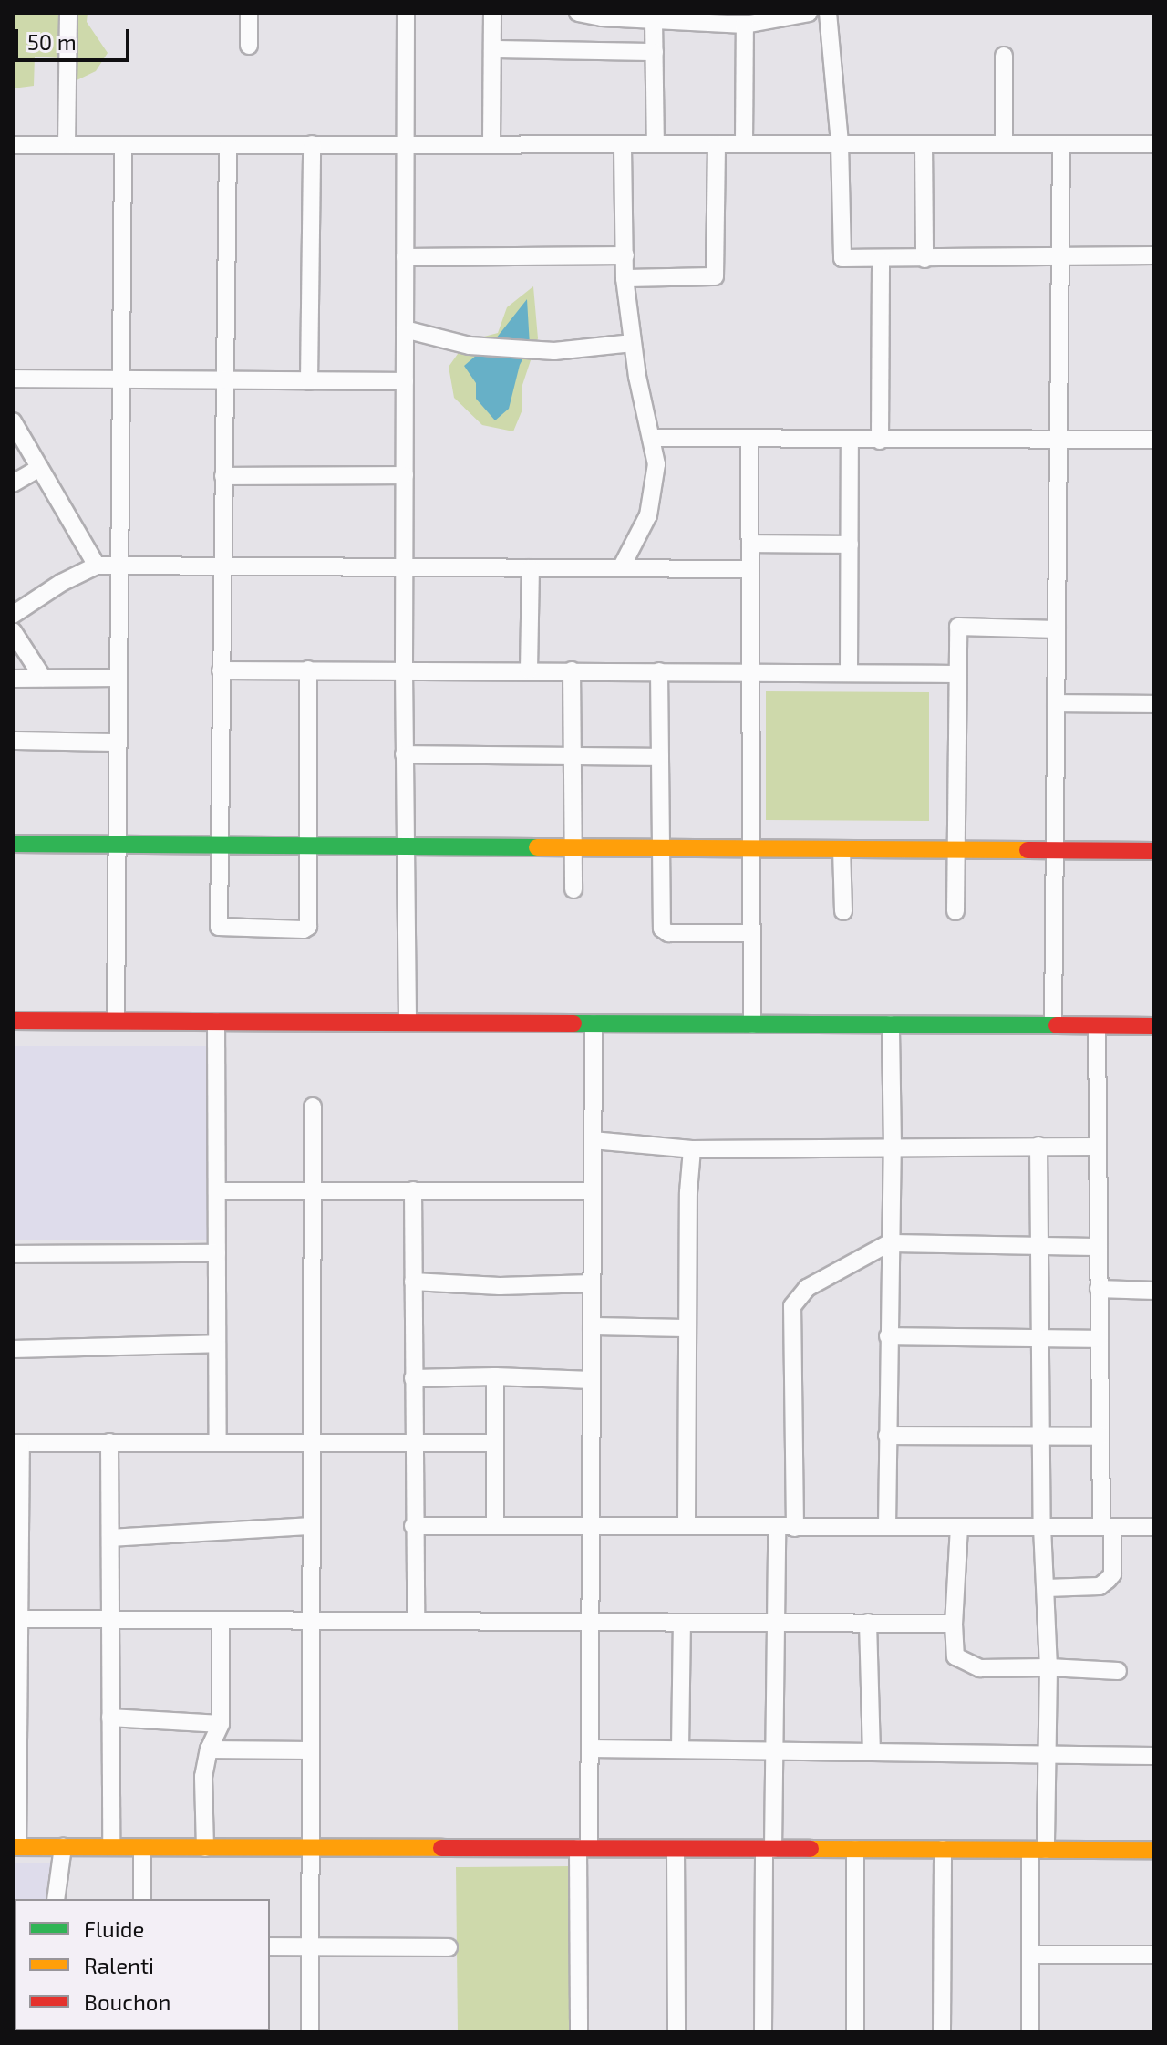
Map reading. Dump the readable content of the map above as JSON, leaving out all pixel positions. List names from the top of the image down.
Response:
{
  "legend": ["Fluide", "Ralenti", "Bouchon"],
  "scale_bar": "50 m"
}
